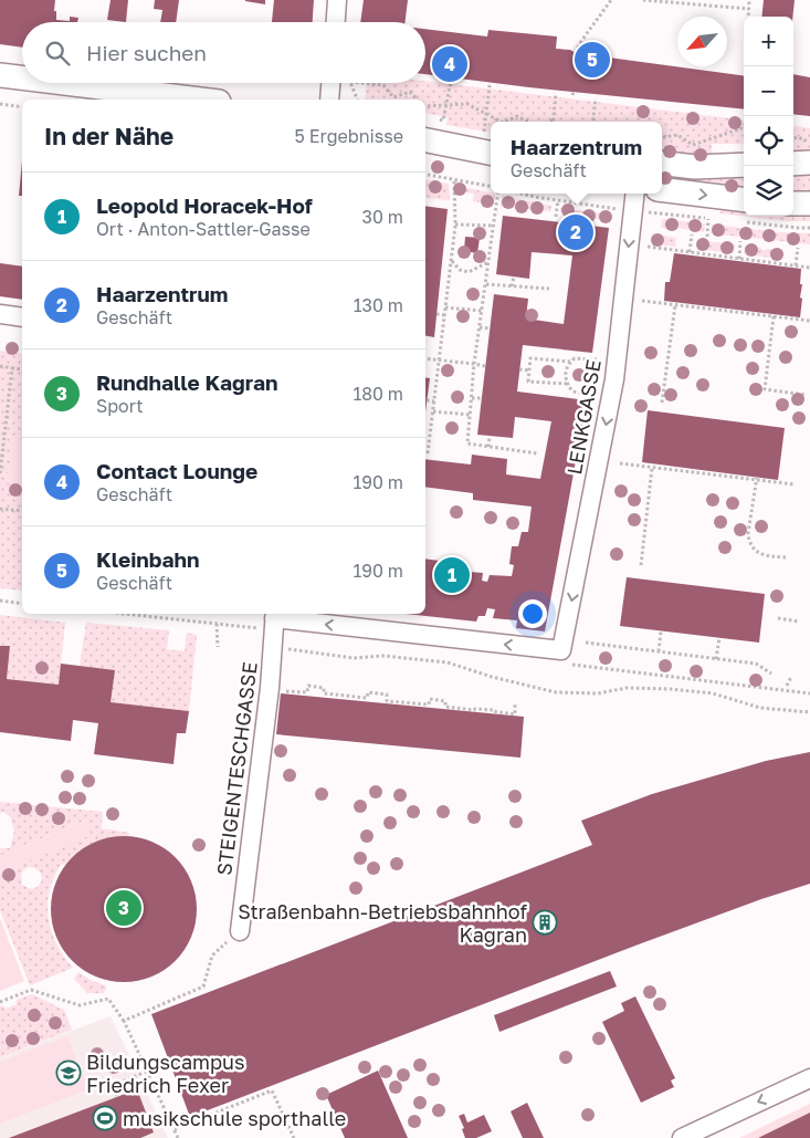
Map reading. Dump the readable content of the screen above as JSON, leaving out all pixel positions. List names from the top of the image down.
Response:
{
  "streets": {
    "street": ["LENKGASSE", "STEIGENTESCHGASSE"]
  },
  "crossings": [
    ["LENKGASSE", "STEIGENTESCHGASSE"]
  ],
  "places": {
    "building": ["Straßenbahn-Betriebsbahnhof Kagran"],
    "school or university": ["Bildungscampus Friedrich Fexer"],
    "sports": ["musikschule sporthalle"]
  },
  "north": "bottom left",
  "page": {
    "map_buttons": ["+", "−"],
    "search": "Hier suchen",
    "pins": [
      "5",
      "4",
      "2",
      "1",
      "3"
    ],
    "heading": ["In der Nähe", "5 Ergebnisse"],
    "popup": ["Haarzentrum", "Geschäft"],
    "list": [
      {
        "mark": "1",
        "name": "Leopold Horacek-Hof",
        "note": "Ort · Anton-Sattler-Gasse",
        "value": "30 m"
      },
      {
        "mark": "2",
        "name": "Haarzentrum",
        "note": "Geschäft",
        "value": "130 m"
      },
      {
        "mark": "3",
        "name": "Rundhalle Kagran",
        "note": "Sport",
        "value": "180 m"
      },
      {
        "mark": "4",
        "name": "Contact Lounge",
        "note": "Geschäft",
        "value": "190 m"
      },
      {
        "mark": "5",
        "name": "Kleinbahn",
        "note": "Geschäft",
        "value": "190 m"
      }
    ]
  }
}
